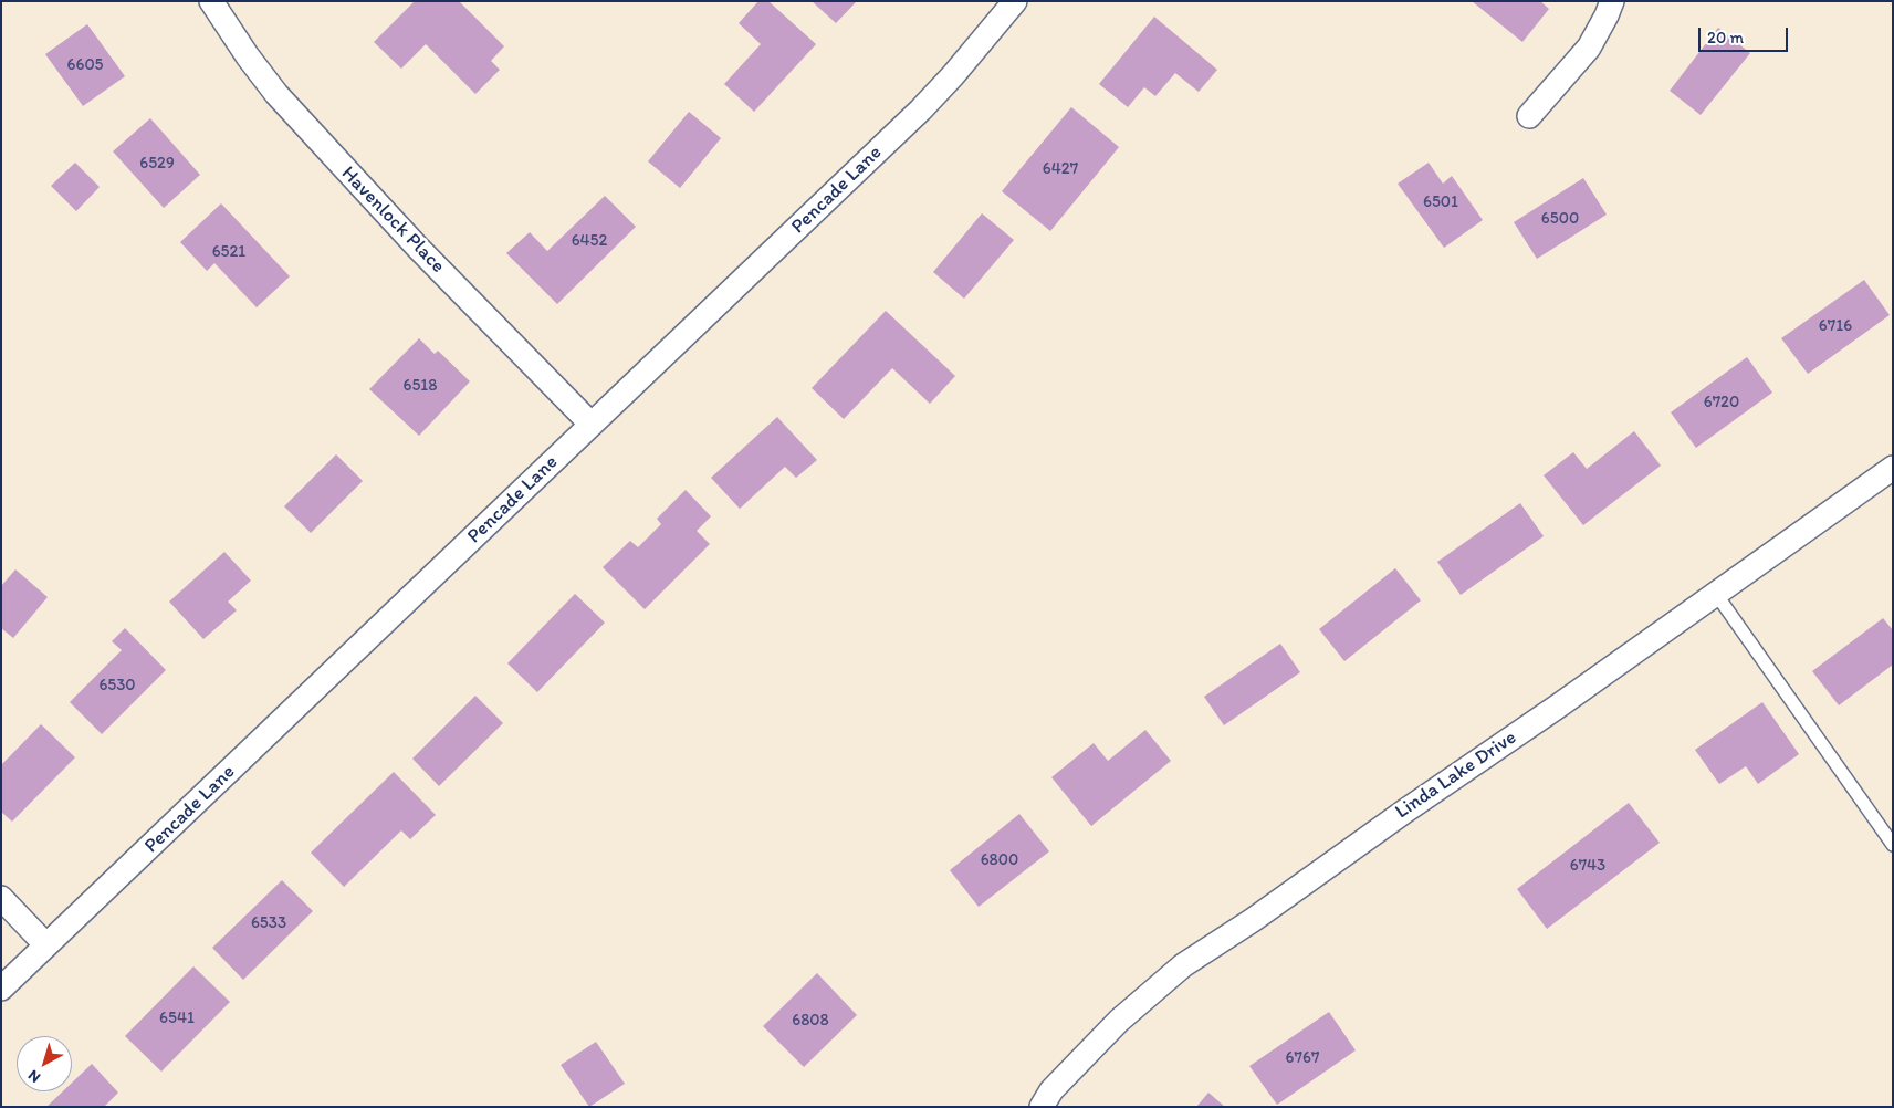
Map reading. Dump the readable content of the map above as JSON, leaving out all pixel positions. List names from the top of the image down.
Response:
{
  "streets": {
    "street": ["Pencade Lane", "Havenlock Place", "Linda Lake Drive"]
  },
  "crossings": [
    ["Pencade Lane", "Havenlock Place"]
  ],
  "house_numbers": [
    "6605",
    "6529",
    "6427",
    "6501",
    "6500",
    "6452",
    "6521",
    "6716",
    "6518",
    "6720",
    "6530",
    "6800",
    "6743",
    "6533",
    "6541",
    "6808",
    "6767"
  ],
  "scale_bar": "20 m",
  "north": "bottom left"
}
